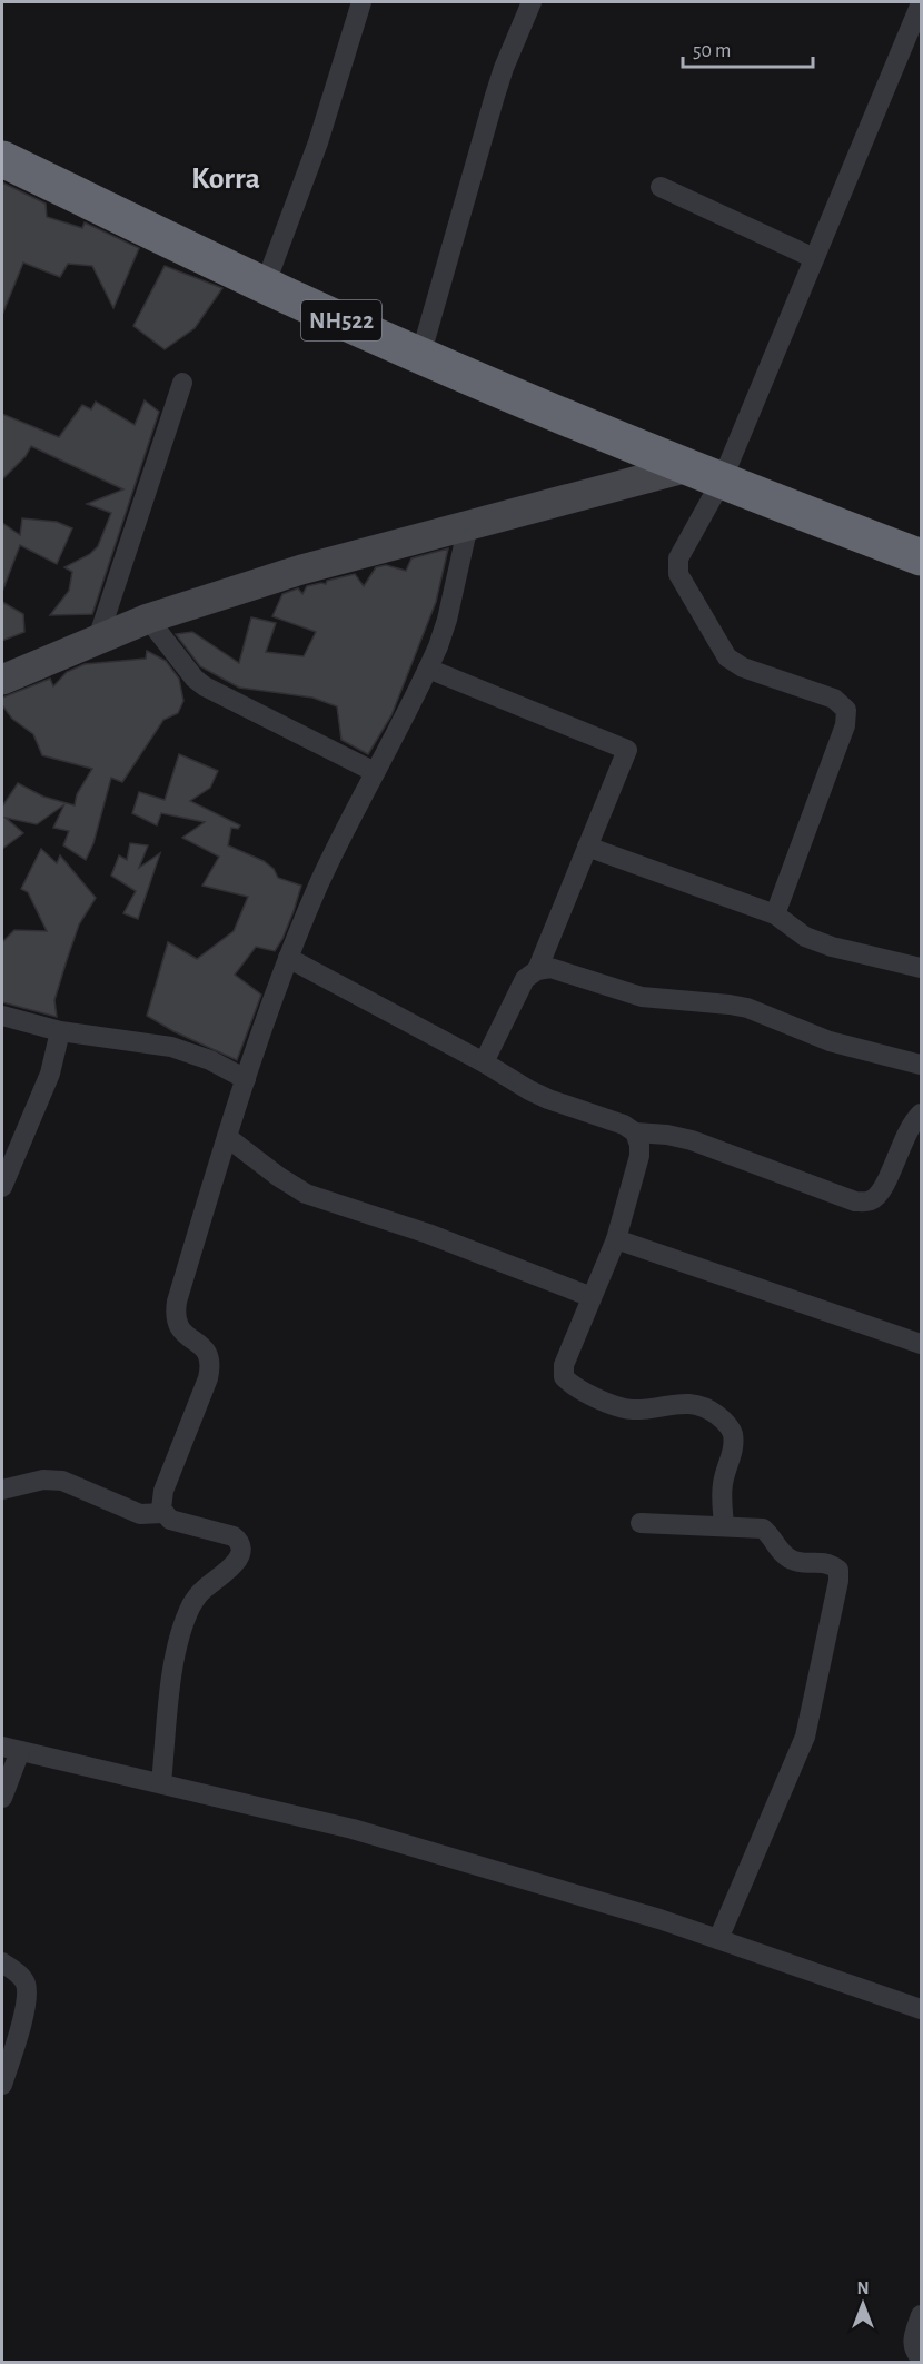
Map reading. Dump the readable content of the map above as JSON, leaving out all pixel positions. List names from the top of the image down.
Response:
{
  "streets": {
    "highway": ["NH522"]
  },
  "districts": ["Korra"],
  "scale_bar": "50 m",
  "north": "top"
}
